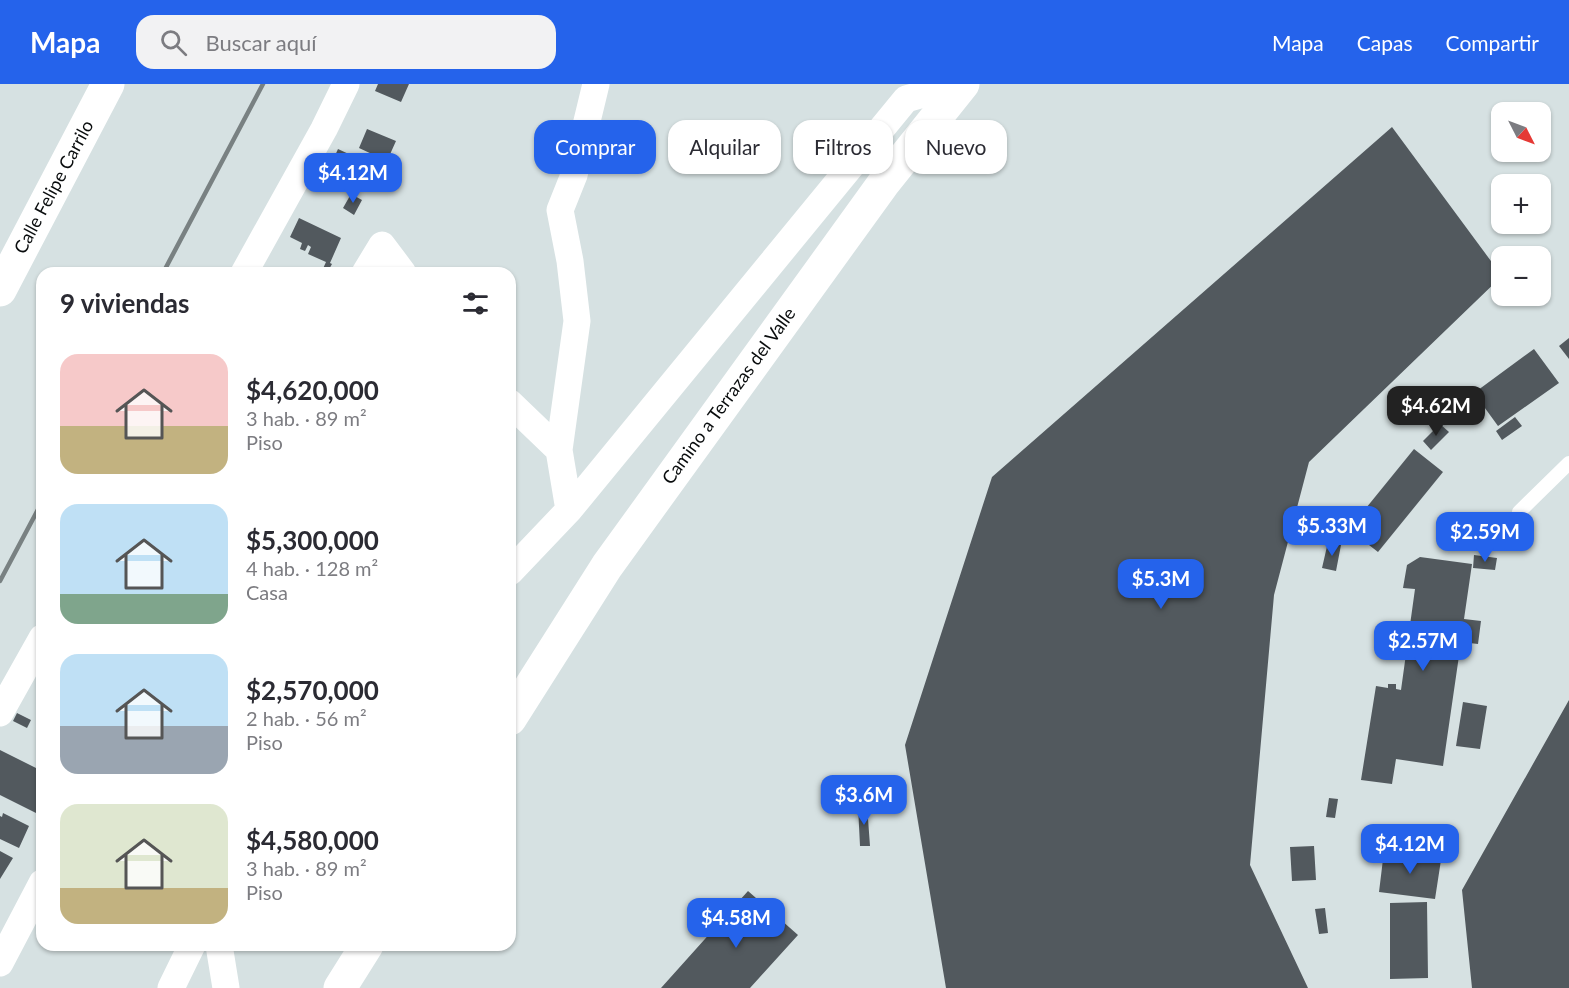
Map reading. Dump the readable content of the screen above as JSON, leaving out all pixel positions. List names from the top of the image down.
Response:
{
  "streets": {
    "street": ["Calle Felipe Carrilo", "Camino a Terrazas del Valle"]
  },
  "north": "bottom right",
  "page": {
    "header": "Mapa",
    "search": "Buscar aquí",
    "nav": ["Mapa", "Capas", "Compartir"],
    "map_buttons": ["+", "−"],
    "chip": [
      "Comprar",
      "Alquilar",
      "Filtros",
      "Nuevo"
    ],
    "price": [
      "$4.12M",
      "$4.62M",
      "$5.33M",
      "$2.59M",
      "$5.3M",
      "$2.57M",
      "$3.6M",
      "$4.12M",
      "$4.58M"
    ],
    "heading": "9 viviendas",
    "list": [
      {
        "name": "$4,620,000",
        "note": "3 hab. · 89 m² · Piso"
      },
      {
        "name": "$5,300,000",
        "note": "4 hab. · 128 m² · Casa"
      },
      {
        "name": "$2,570,000",
        "note": "2 hab. · 56 m² · Piso"
      },
      {
        "name": "$4,580,000",
        "note": "3 hab. · 89 m² · Piso"
      }
    ]
  }
}
